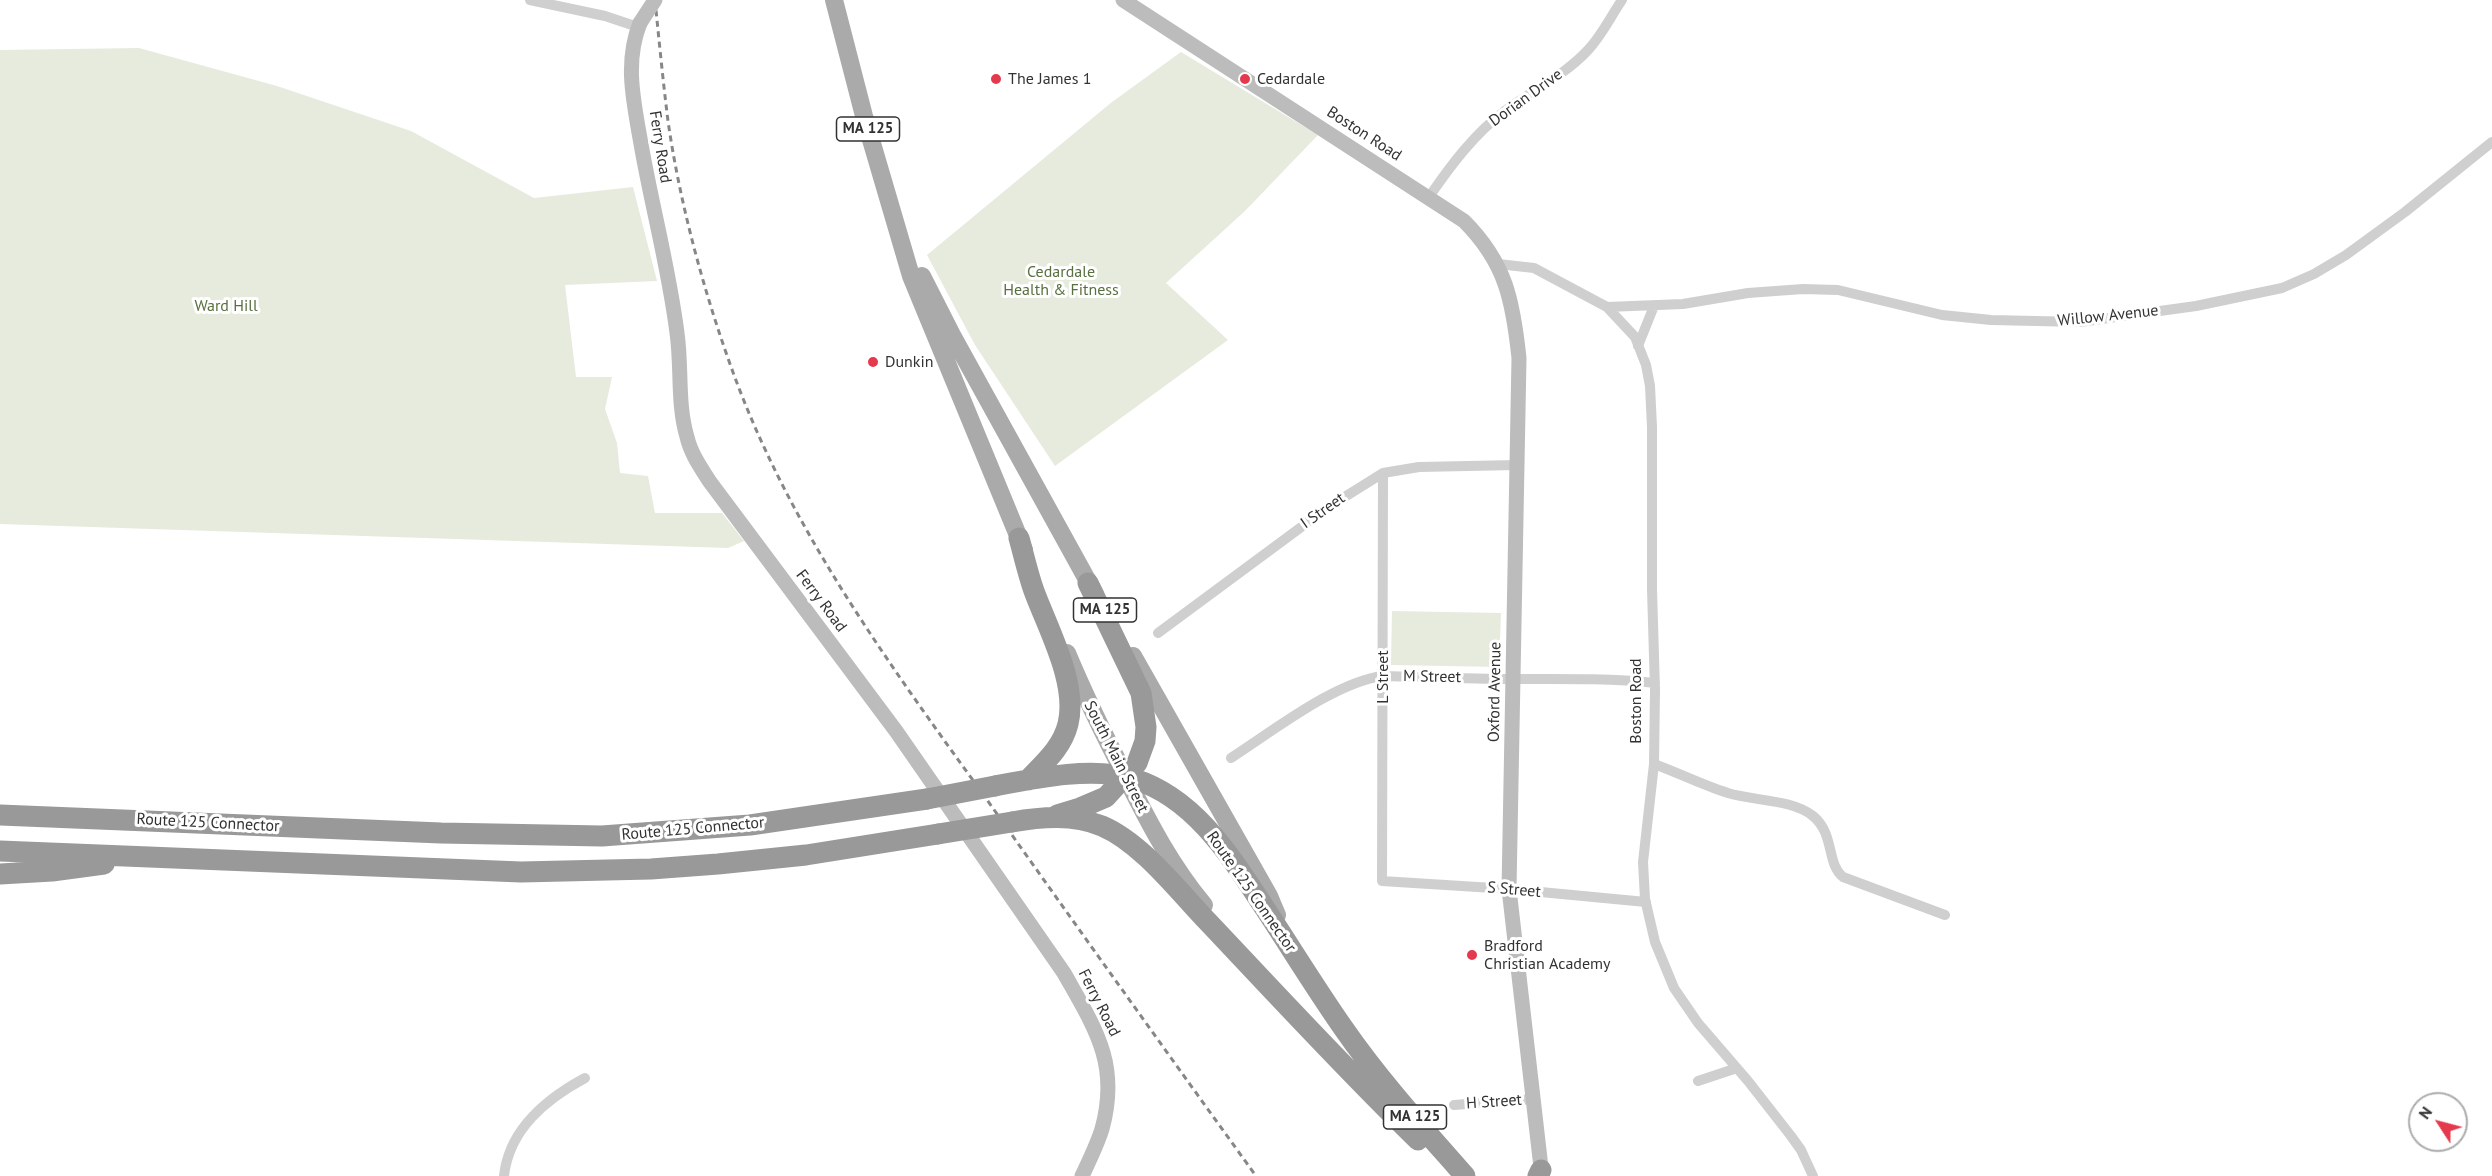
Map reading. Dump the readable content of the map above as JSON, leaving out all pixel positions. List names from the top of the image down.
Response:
{
  "streets": {
    "highway": ["MA 125", "South Main Street", "Route 125 Connector"],
    "street": [
      "Dorian Drive",
      "Boston Road",
      "Ferry Road",
      "Willow Avenue",
      "I Street",
      "L Street",
      "M Street",
      "Oxford Avenue",
      "S Street",
      "H Street"
    ]
  },
  "crossings": [
    ["Dorian Drive", "Boston Road"],
    ["Boston Road", "Willow Avenue"],
    ["Boston Road", "M Street"],
    ["Boston Road", "Oxford Avenue"],
    ["Boston Road", "S Street"],
    ["I Street", "L Street"],
    ["I Street", "Oxford Avenue"],
    ["L Street", "M Street"],
    ["L Street", "S Street"],
    ["M Street", "Oxford Avenue"],
    ["Oxford Avenue", "S Street"],
    ["Oxford Avenue", "H Street"],
    ["South Main Street", "Route 125 Connector"]
  ],
  "parks": ["Cedardale Health & Fitness", "Ward Hill"],
  "places": [
    "The James 1",
    "Cedardale",
    "Dunkin",
    "Bradford Christian Academy"
  ],
  "north": "top left"
}
